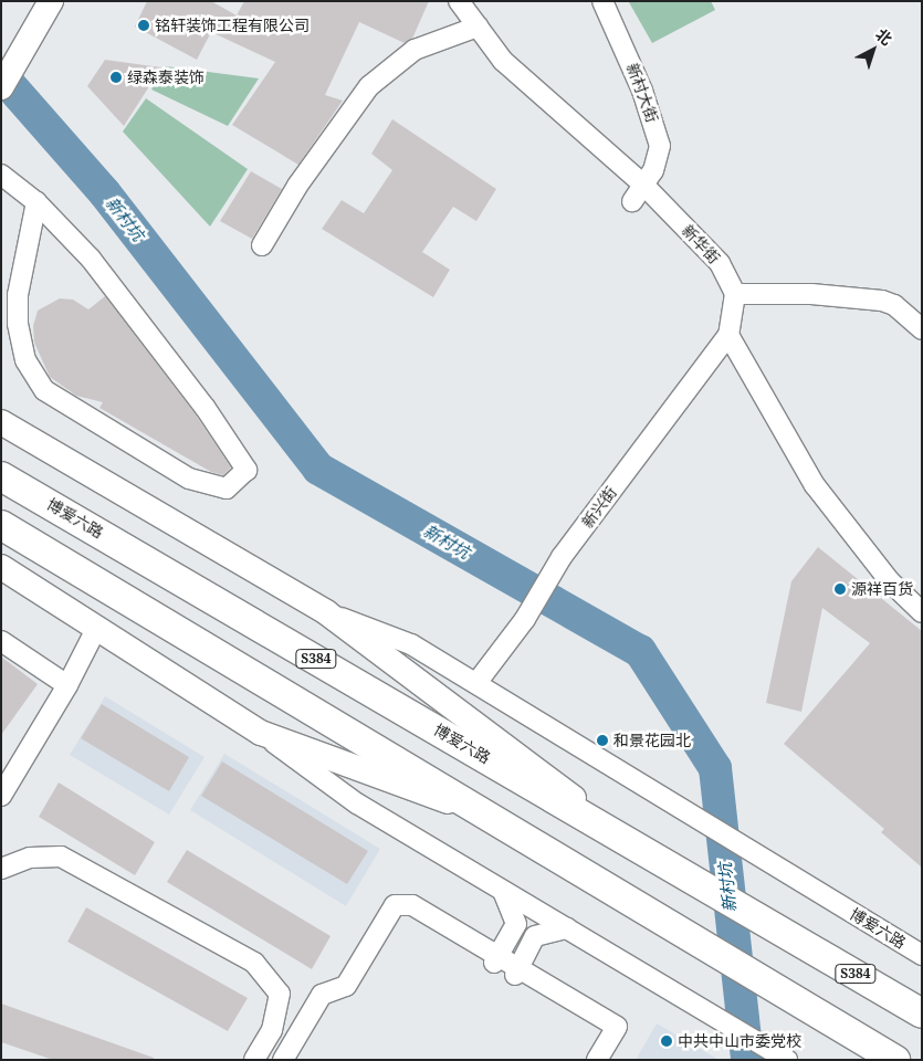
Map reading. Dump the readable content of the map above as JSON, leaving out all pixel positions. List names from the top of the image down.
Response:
{
  "streets": {
    "highway": ["博爱六路", "S384"],
    "street": ["新村大街", "新华街", "新兴街"]
  },
  "crossings": [
    ["新村大街", "新华街"],
    ["新兴街", "博爱六路"]
  ],
  "water": ["新村坑"],
  "places": [
    "铭轩装饰工程有限公司",
    "绿森泰装饰",
    "源祥百货",
    "和景花园北",
    "中共中山市委党校"
  ],
  "north": "top right"
}
